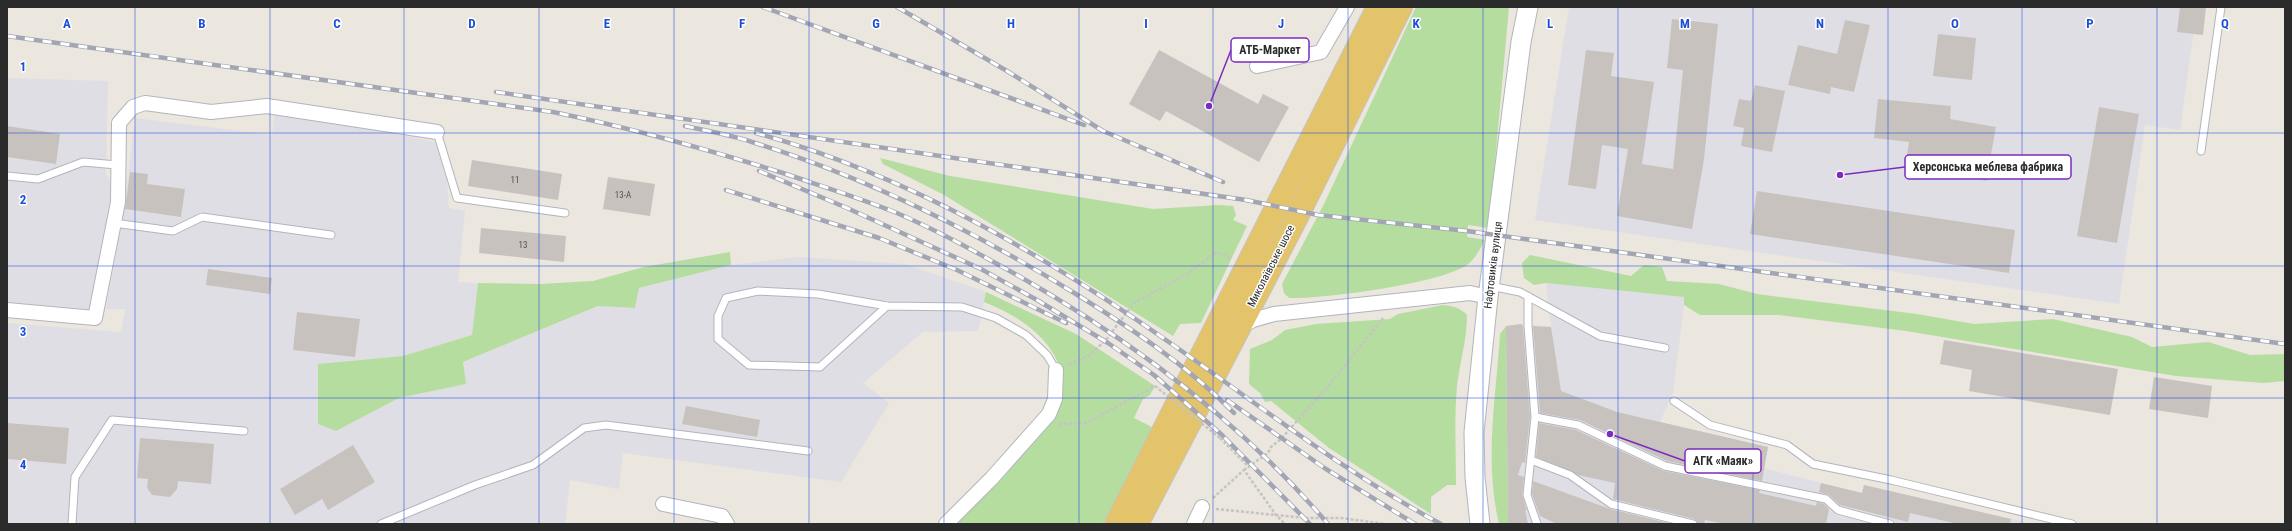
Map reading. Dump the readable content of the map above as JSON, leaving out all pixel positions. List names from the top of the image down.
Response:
{
  "streets": {
    "main road": ["Миколаївське шосе"],
    "street": ["Нафтовиків вулиця"]
  },
  "places": ["АТБ-Маркет", "Херсонська меблева фабрика", "АГК «Маяк»"],
  "house_numbers": ["11", "13-А", "13"],
  "grid": {
    "columns": [
      "A",
      "B",
      "C",
      "D",
      "E",
      "F",
      "G",
      "H",
      "I",
      "J",
      "K",
      "L",
      "M",
      "N",
      "O",
      "P",
      "Q"
    ],
    "rows": [
      "1",
      "2",
      "3",
      "4"
    ]
  }
}
